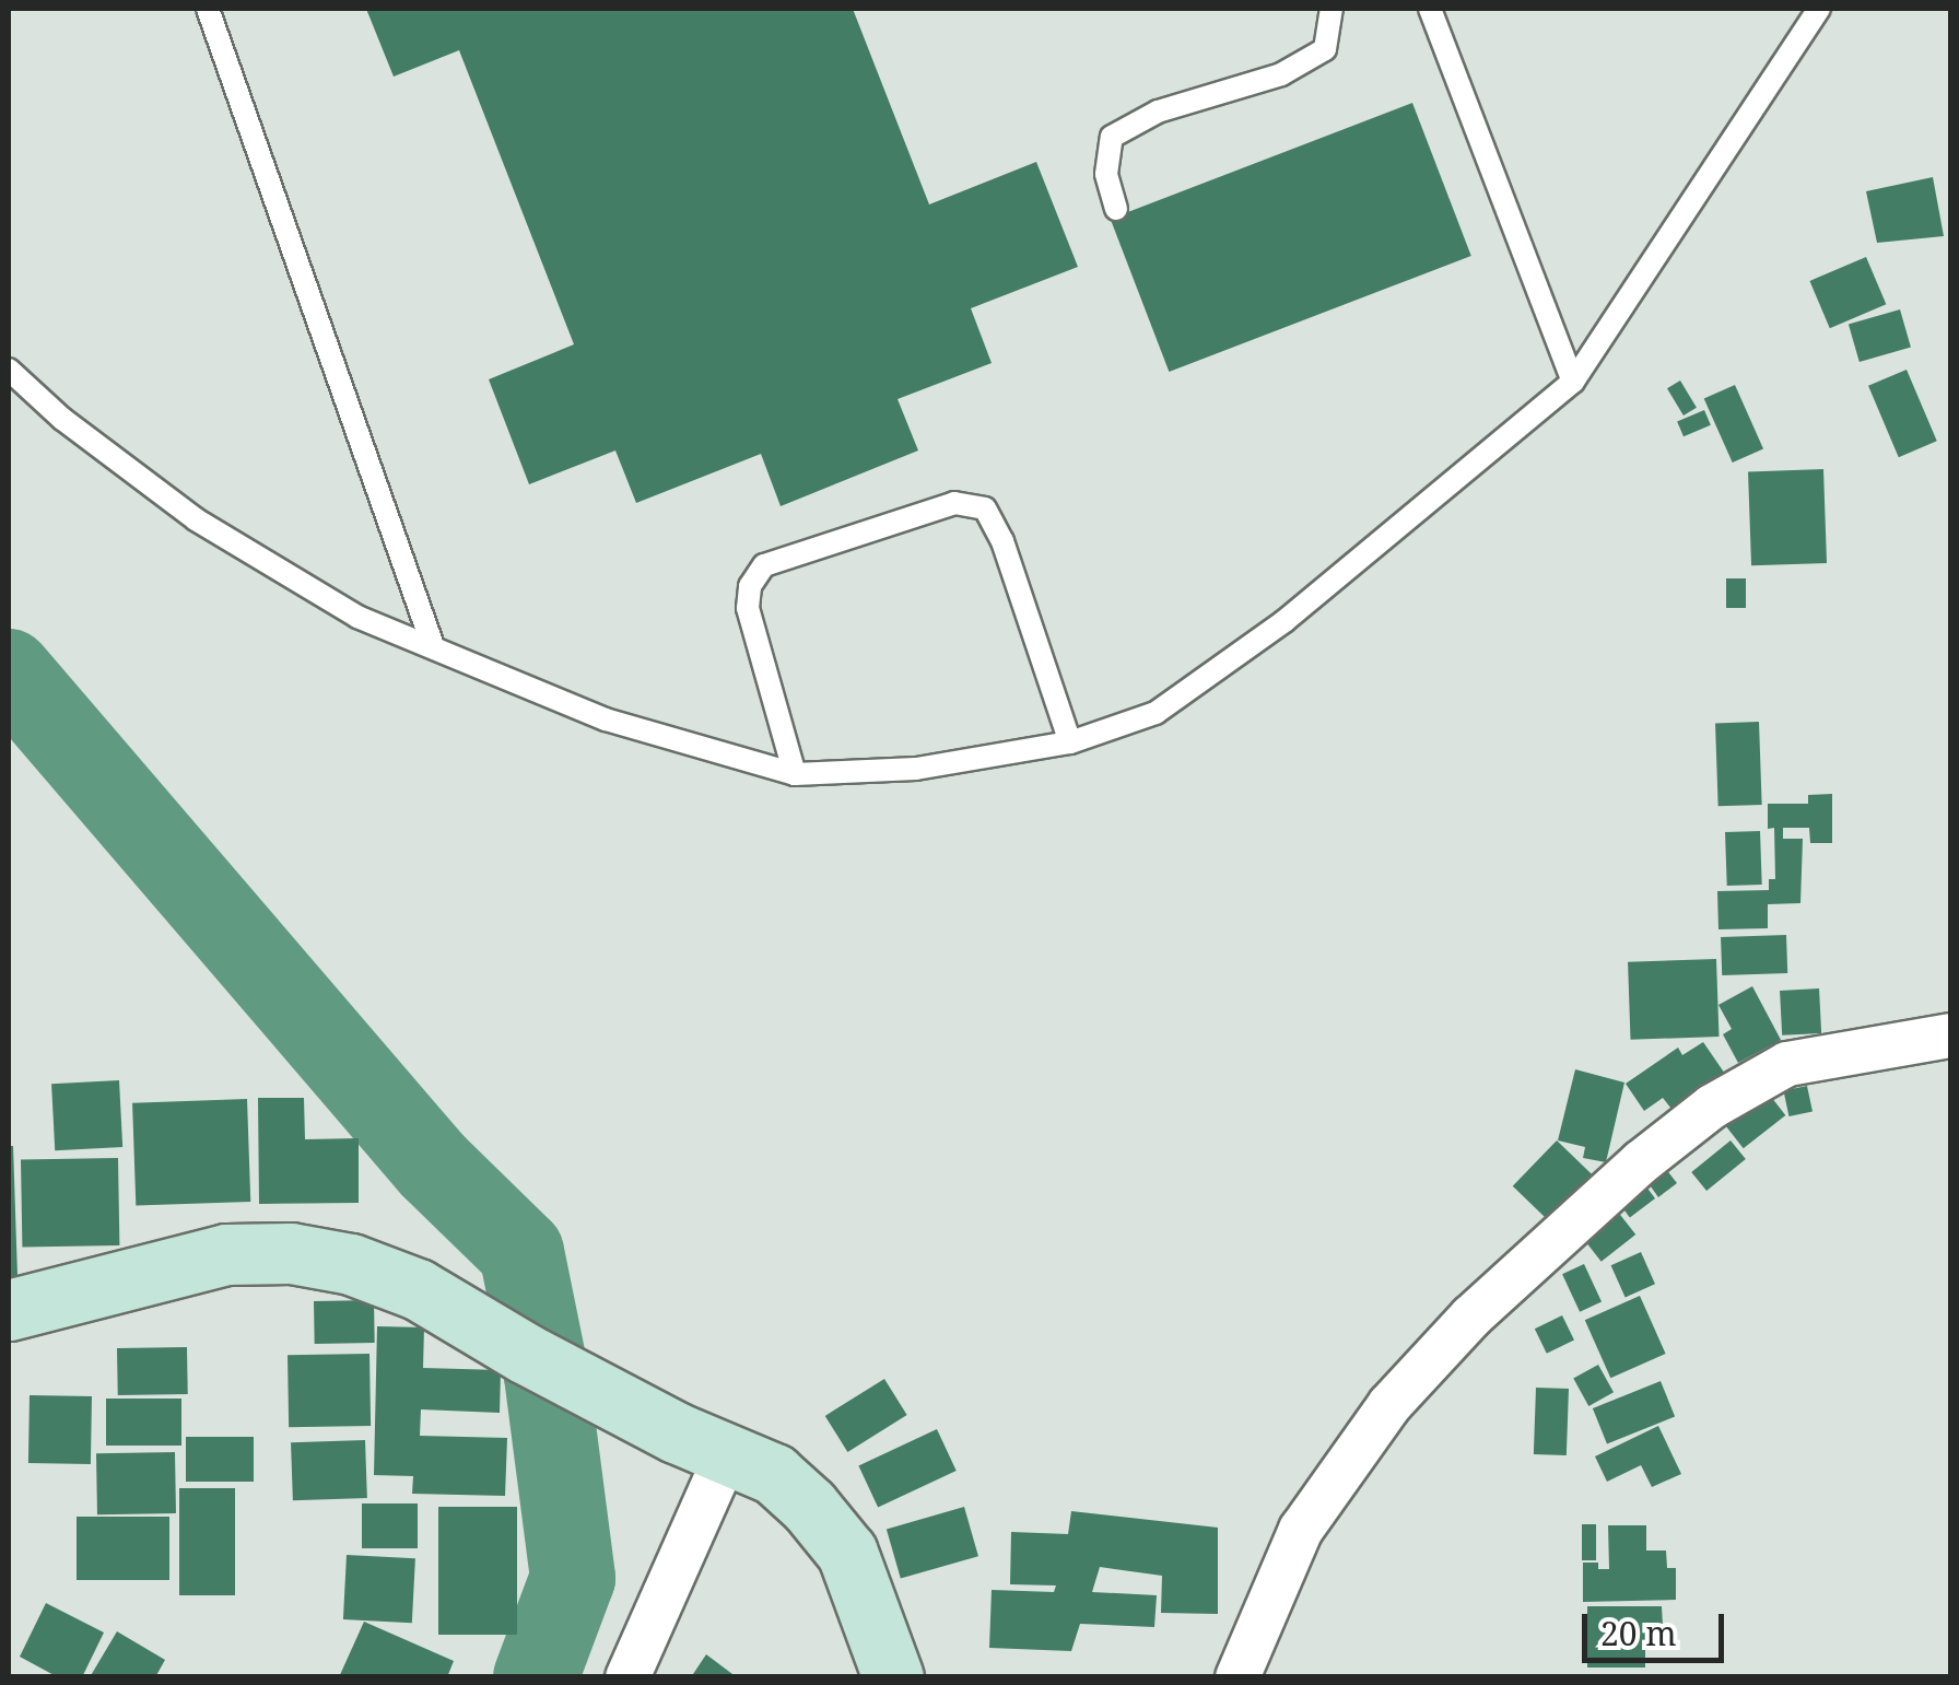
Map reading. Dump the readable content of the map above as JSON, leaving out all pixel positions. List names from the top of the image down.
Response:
{
  "scale_bar": "20 m"
}
